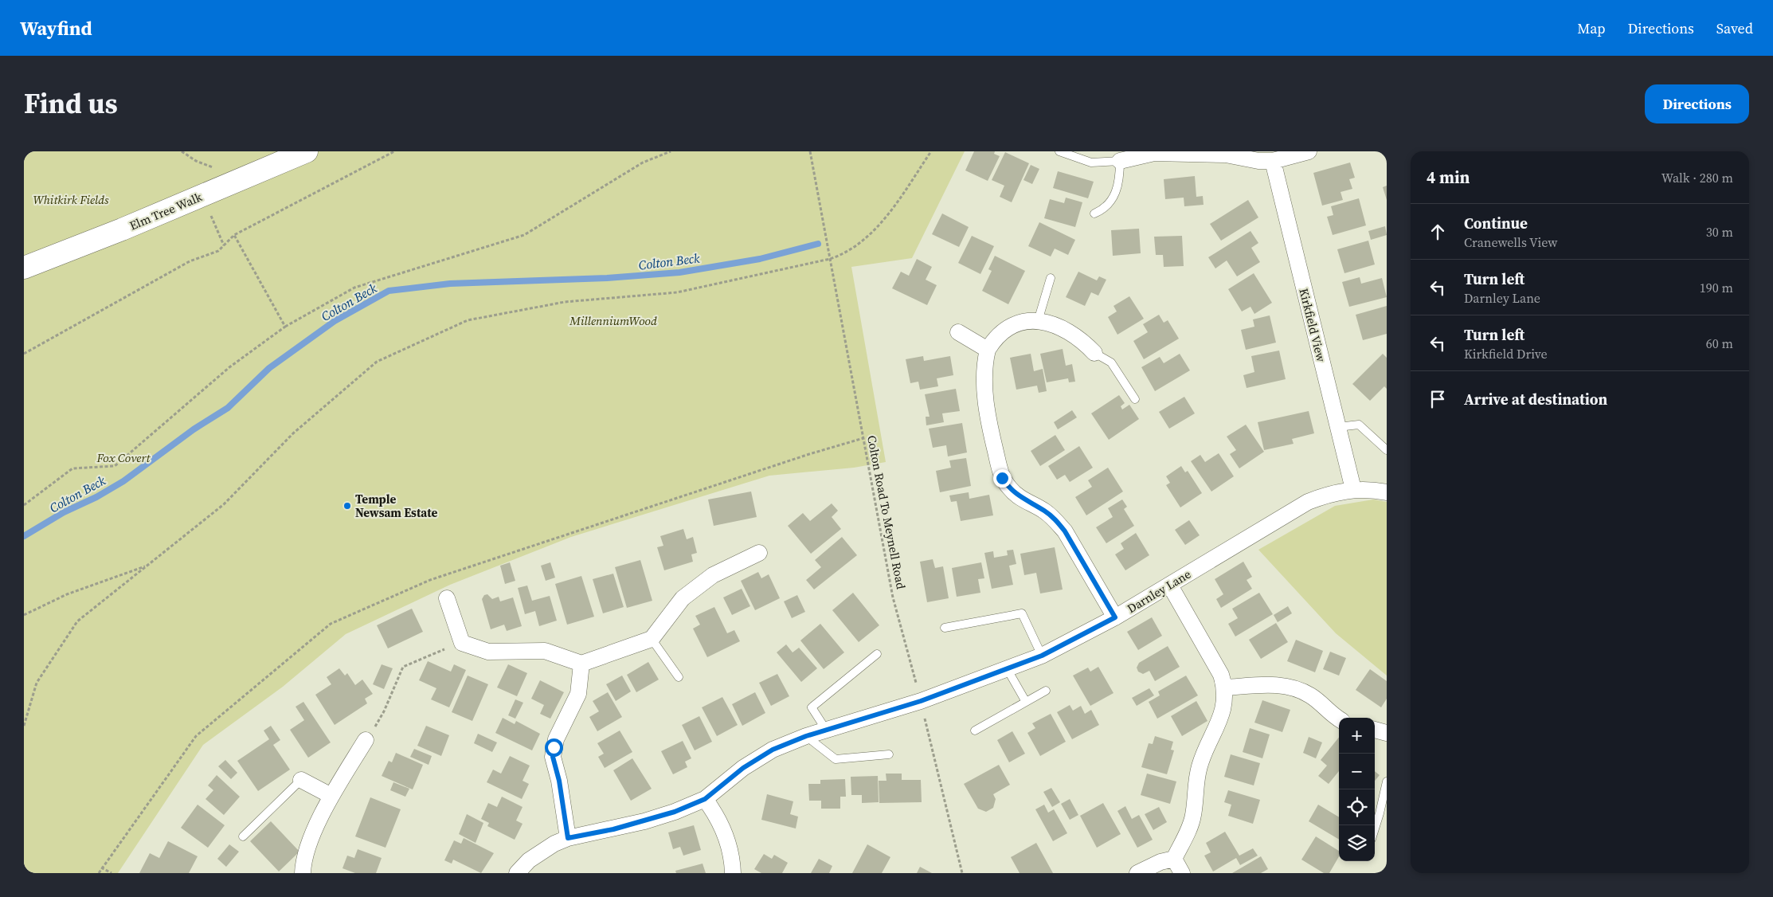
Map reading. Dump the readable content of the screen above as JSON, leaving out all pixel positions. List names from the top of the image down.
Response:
{
  "streets": {
    "street": ["Elm Tree Walk", "Kirkfield View", "Darnley Lane"],
    "path": ["Colton Road To Meynell Road"]
  },
  "crossings": [
    ["Kirkfield View", "Darnley Lane"],
    ["Colton Road To Meynell Road", "Darnley Lane"]
  ],
  "water": ["Colton Beck"],
  "parks": ["Whitkirk Fields", "MillenniumWood", "Fox Covert"],
  "places": ["Temple Newsam Estate"],
  "page": {
    "header": "Wayfind",
    "nav": ["Map", "Directions", "Saved"],
    "title": "Find us",
    "buttons": "Directions",
    "heading": ["4 min", "Walk · 280 m"],
    "list": [
      ["Continue", "Cranewells View", "30 m"],
      ["Turn left", "Darnley Lane", "190 m"],
      ["Turn left", "Kirkfield Drive", "60 m"],
      "Arrive at destination"
    ],
    "map_buttons": ["+", "−"]
  }
}
